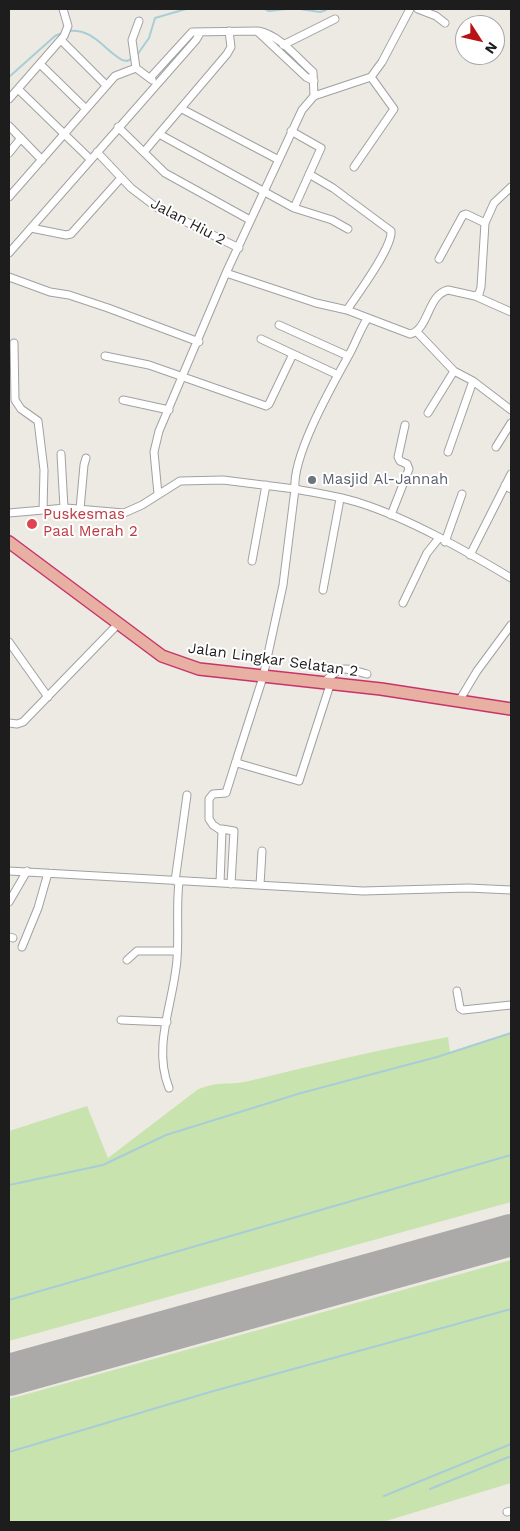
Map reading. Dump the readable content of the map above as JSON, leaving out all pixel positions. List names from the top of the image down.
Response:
{
  "streets": {
    "highway": ["Jalan Lingkar Selatan 2"],
    "street": ["Jalan Hiu 2"]
  },
  "places": ["Masjid Al-Jannah", "Puskesmas Paal Merah 2"],
  "north": "bottom right"
}
